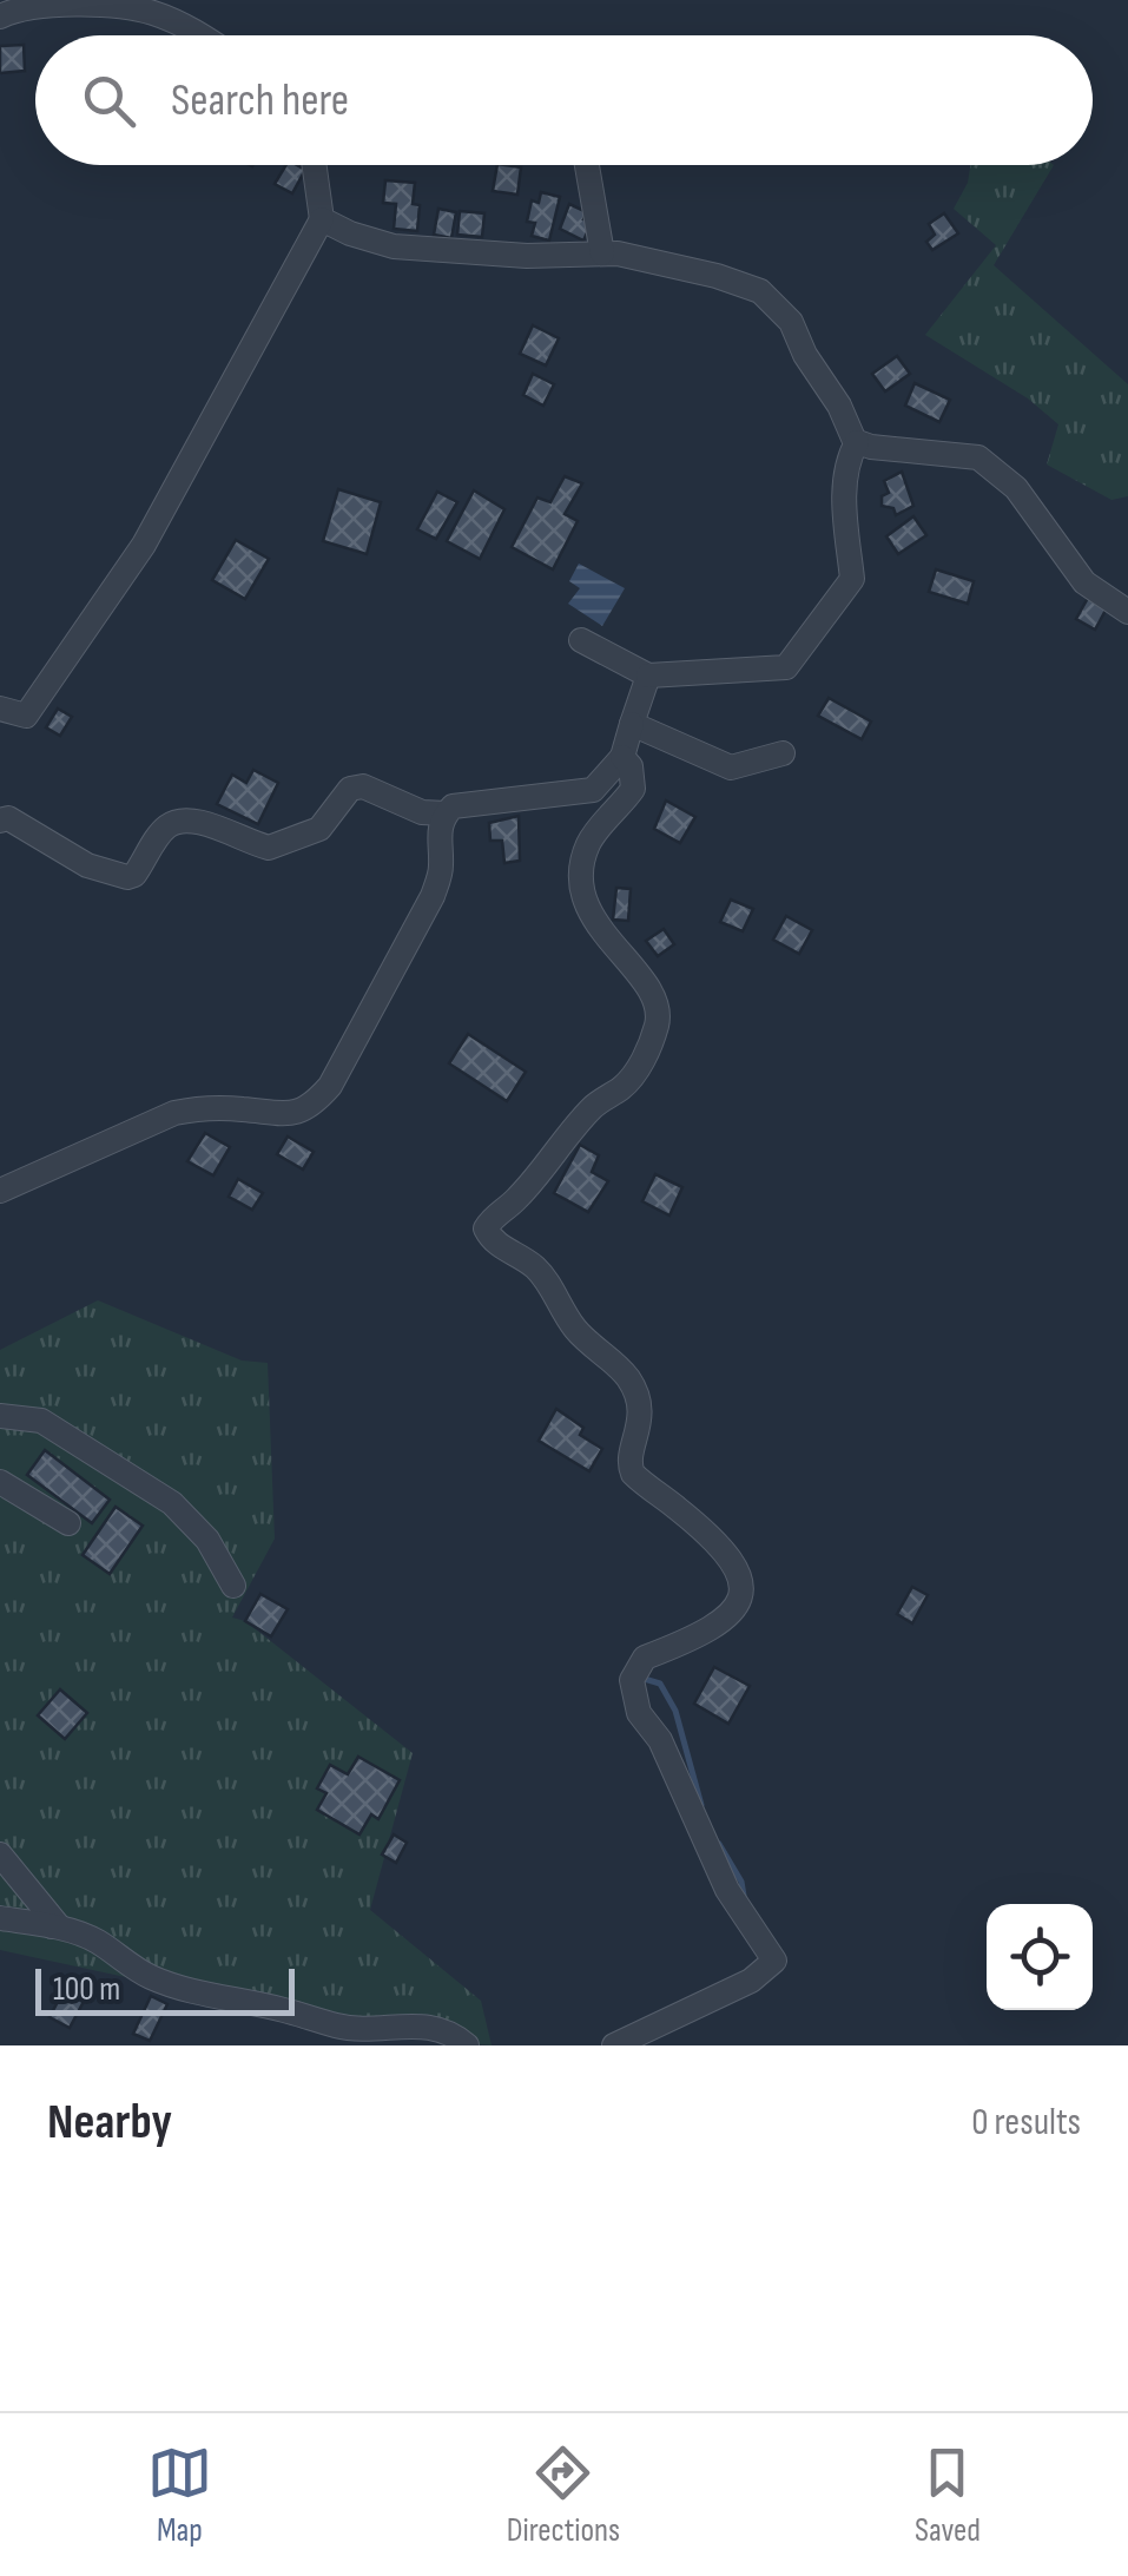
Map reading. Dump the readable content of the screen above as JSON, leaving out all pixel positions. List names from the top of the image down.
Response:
{
  "scale_bar": "100 m",
  "page": {
    "search": "Search here",
    "scale": "100 m",
    "heading": ["Nearby", "0 results"],
    "nav": ["Map", "Directions", "Saved"]
  }
}
